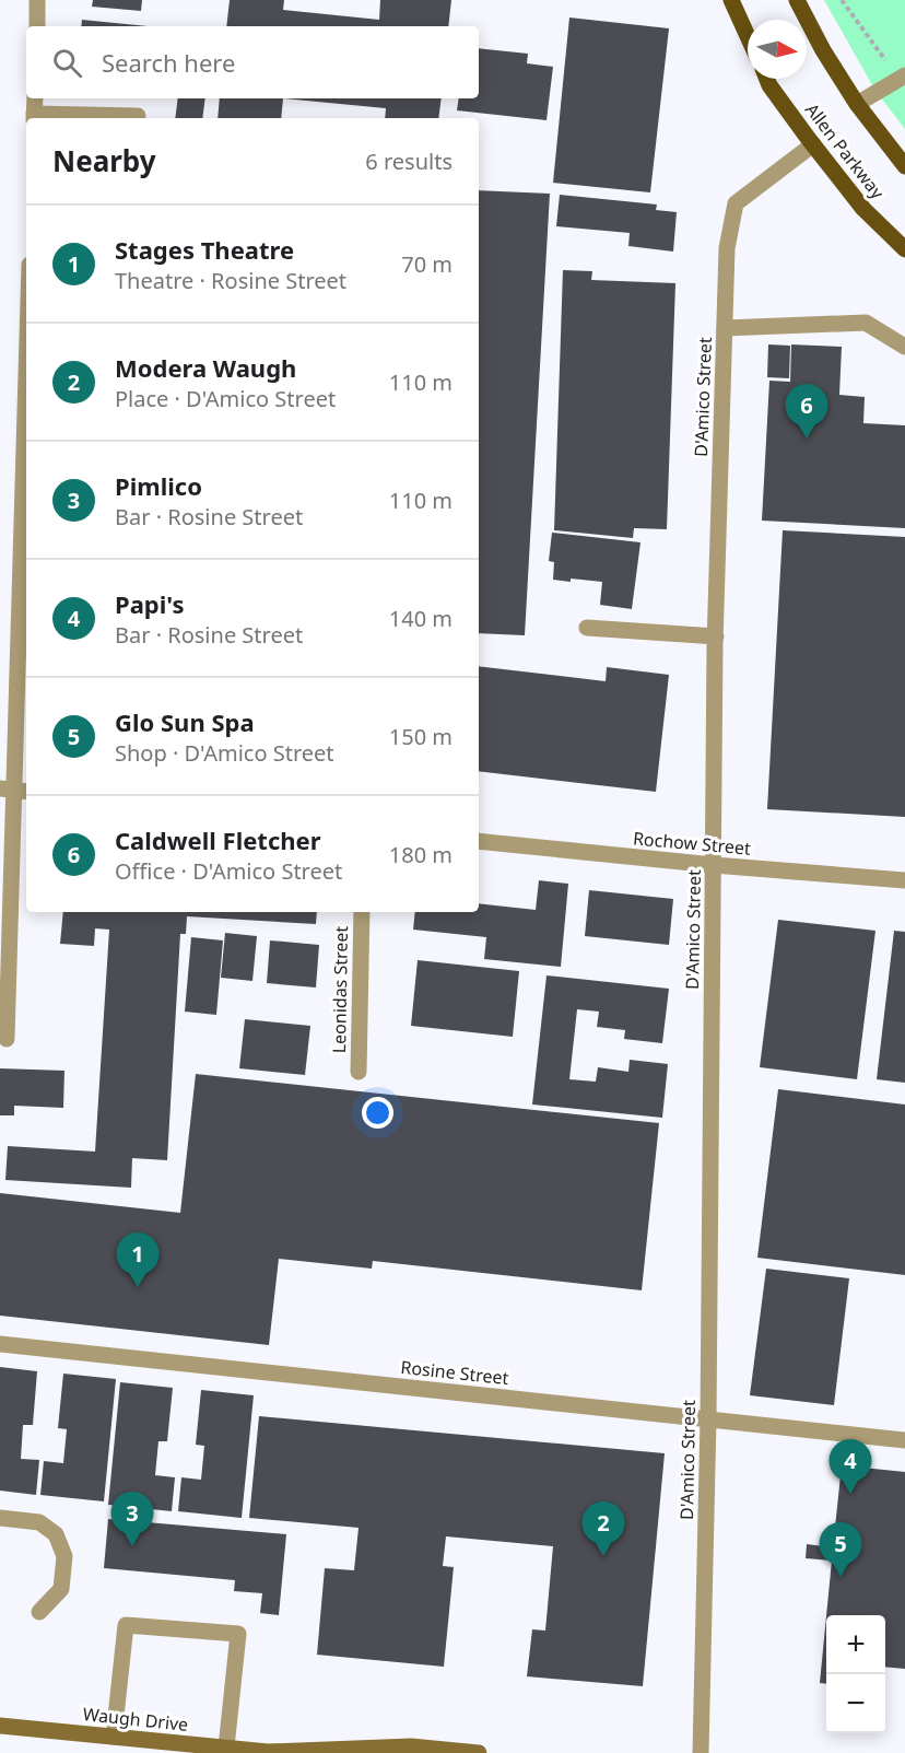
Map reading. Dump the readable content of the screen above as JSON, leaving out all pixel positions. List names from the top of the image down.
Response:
{
  "streets": {
    "main road": ["Allen Parkway", "Waugh Drive"],
    "street": [
      "D'Amico Street",
      "Rochow Street",
      "Leonidas Street",
      "Rosine Street"
    ]
  },
  "crossings": [
    ["Allen Parkway", "D'Amico Street"],
    ["D'Amico Street", "Rochow Street"],
    ["D'Amico Street", "Rosine Street"]
  ],
  "north": "right",
  "page": {
    "search": "Search here",
    "heading": ["Nearby", "6 results"],
    "list": [
      {
        "mark": "1",
        "name": "Stages Theatre",
        "note": "Theatre · Rosine Street",
        "value": "70 m"
      },
      {
        "mark": "2",
        "name": "Modera Waugh",
        "note": "Place · D'Amico Street",
        "value": "110 m"
      },
      {
        "mark": "3",
        "name": "Pimlico",
        "note": "Bar · Rosine Street",
        "value": "110 m"
      },
      {
        "mark": "4",
        "name": "Papi's",
        "note": "Bar · Rosine Street",
        "value": "140 m"
      },
      {
        "mark": "5",
        "name": "Glo Sun Spa",
        "note": "Shop · D'Amico Street",
        "value": "150 m"
      },
      {
        "mark": "6",
        "name": "Caldwell Fletcher",
        "note": "Office · D'Amico Street",
        "value": "180 m"
      }
    ],
    "pins": [
      "6",
      "1",
      "4",
      "3",
      "2",
      "5"
    ],
    "map_buttons": ["+", "−"]
  }
}
